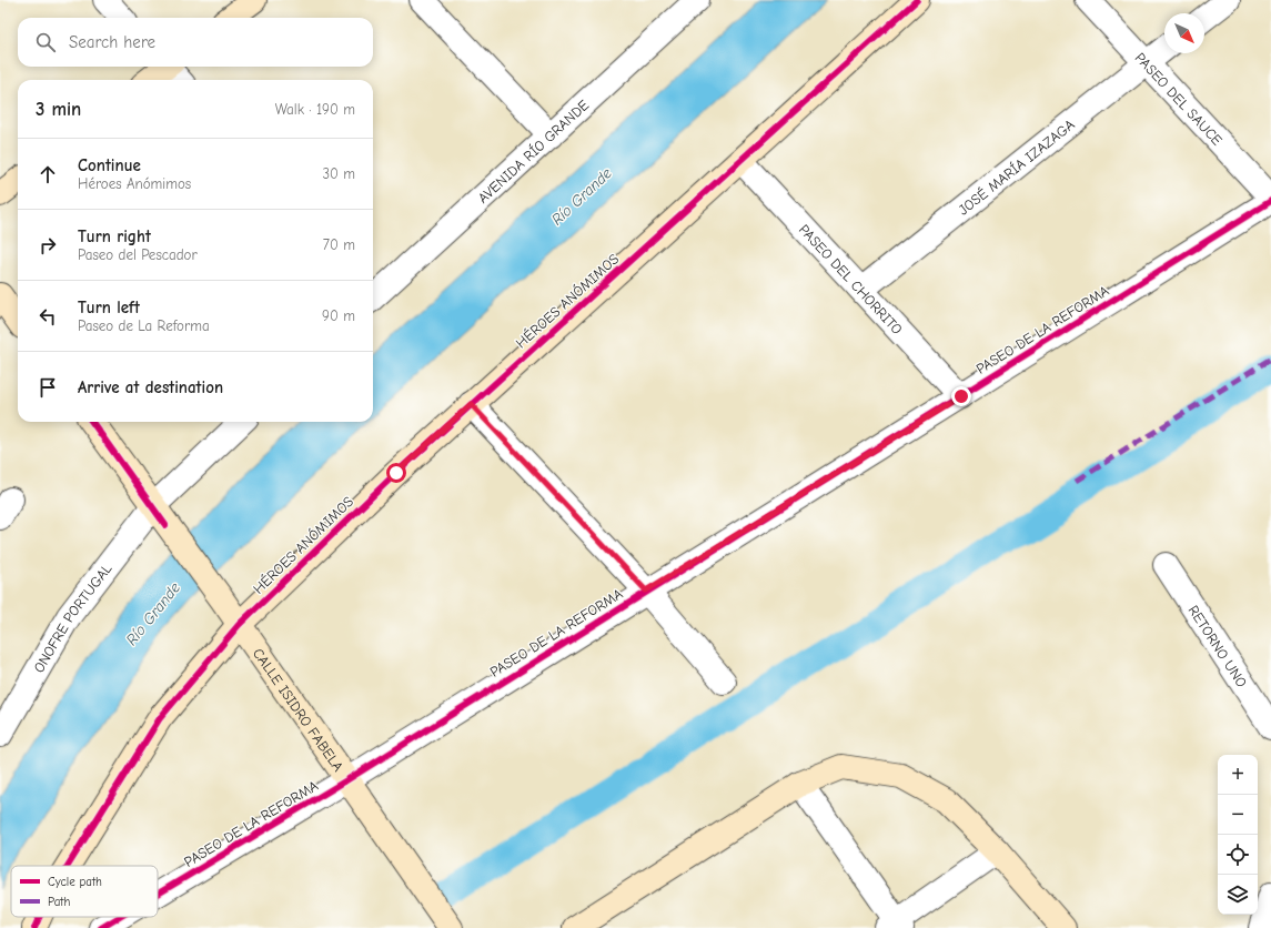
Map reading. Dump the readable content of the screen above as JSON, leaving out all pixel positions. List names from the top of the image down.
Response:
{
  "streets": {
    "street": [
      "PASEO DEL SAUCE",
      "AVENIDA RÍO GRANDE",
      "JOSÉ MARÍA IZAZAGA",
      "PASEO DEL CHORRITO",
      "HÉROES ANÓMIMOS",
      "PASEO DE LA REFORMA",
      "ONOFRE PORTUGAL",
      "RETORNO UNO",
      "CALLE ISIDRO FABELA"
    ]
  },
  "crossings": [
    ["PASEO DEL SAUCE", "JOSÉ MARÍA IZAZAGA"],
    ["PASEO DEL SAUCE", "PASEO DE LA REFORMA"],
    ["JOSÉ MARÍA IZAZAGA", "PASEO DEL CHORRITO"],
    ["PASEO DEL CHORRITO", "HÉROES ANÓMIMOS"],
    ["PASEO DEL CHORRITO", "PASEO DE LA REFORMA"],
    ["HÉROES ANÓMIMOS", "CALLE ISIDRO FABELA"],
    ["PASEO DE LA REFORMA", "CALLE ISIDRO FABELA"],
    ["ONOFRE PORTUGAL", "CALLE ISIDRO FABELA"]
  ],
  "water": ["Río Grande"],
  "legend": ["Cycle path", "Path"],
  "north": "bottom right",
  "page": {
    "search": "Search here",
    "heading": ["3 min", "Walk · 190 m"],
    "list": [
      ["Continue", "Héroes Anómimos", "30 m"],
      ["Turn right", "Paseo del Pescador", "70 m"],
      ["Turn left", "Paseo de La Reforma", "90 m"],
      "Arrive at destination"
    ],
    "map_buttons": ["+", "−"]
  }
}
